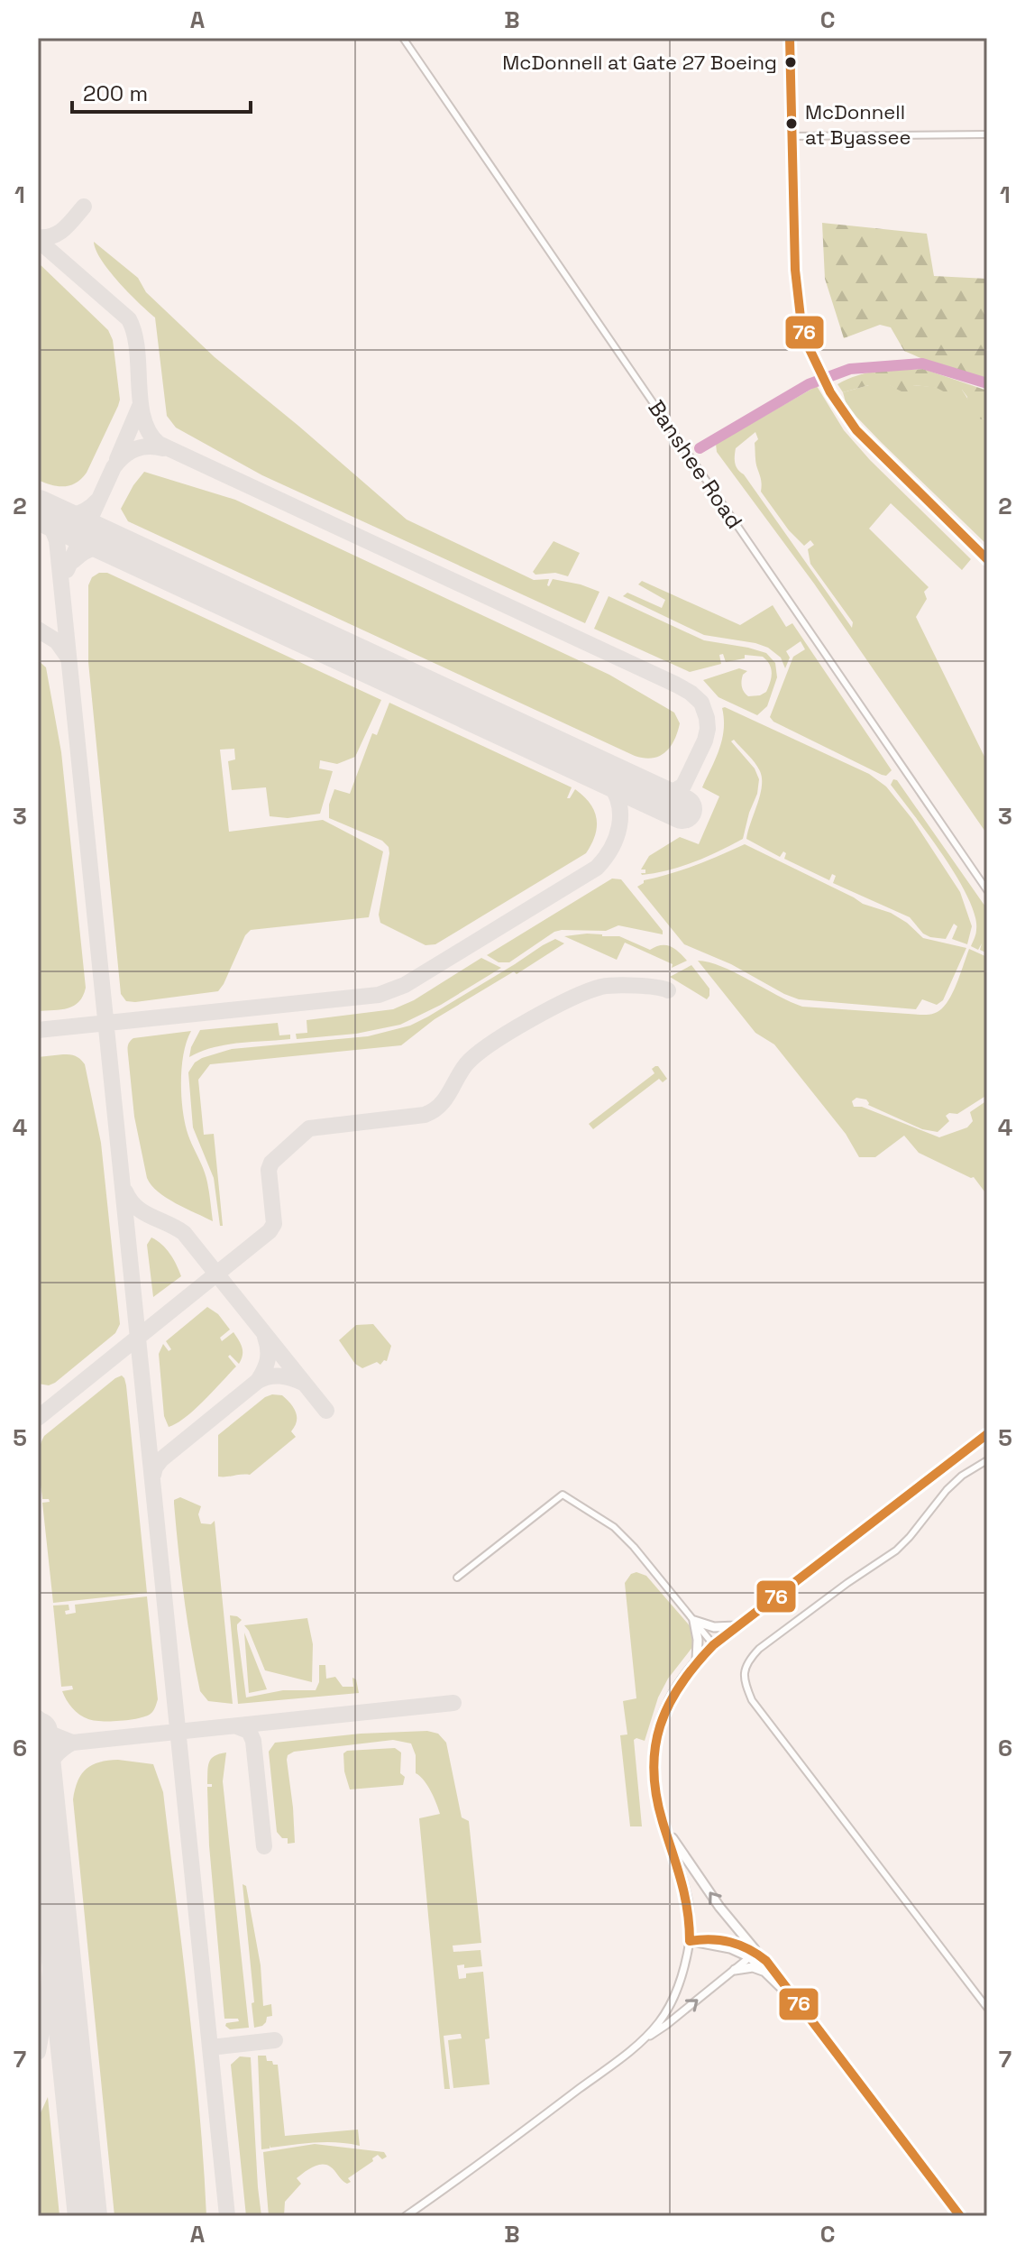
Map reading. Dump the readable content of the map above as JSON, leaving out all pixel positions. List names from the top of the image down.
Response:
{
  "streets": {
    "street": ["Banshee Road"]
  },
  "places": ["McDonnell at Gate 27 Boeing", "McDonnell at Byassee"],
  "lines": ["transit line 76"],
  "scale_bar": "200 m",
  "grid": {
    "columns": ["A", "B", "C"],
    "rows": [
      "1",
      "2",
      "3",
      "4",
      "5",
      "6",
      "7"
    ]
  }
}
